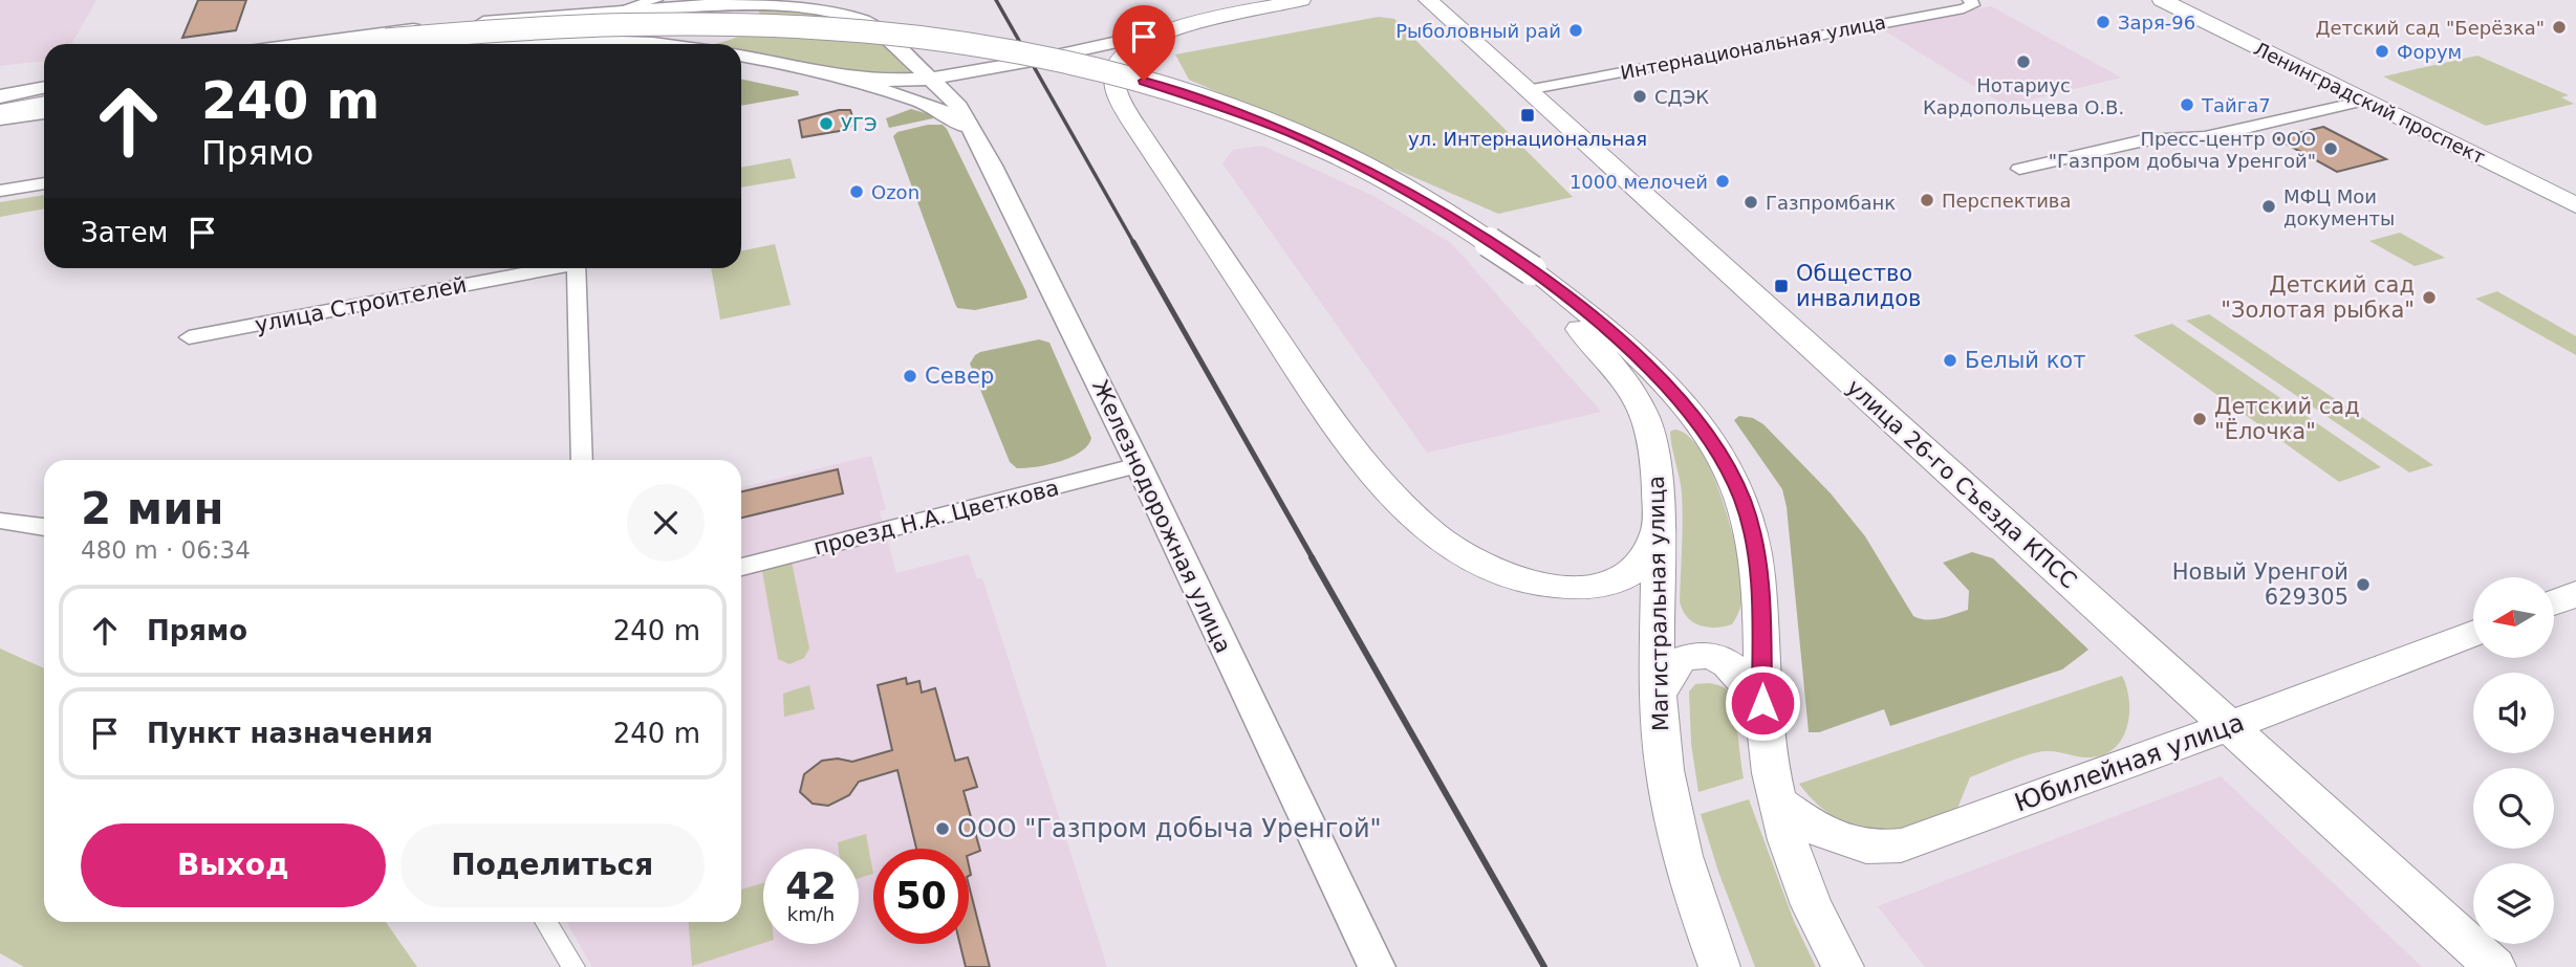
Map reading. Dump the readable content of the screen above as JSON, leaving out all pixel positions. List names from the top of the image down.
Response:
{
  "streets": {
    "main road": [
      "Ленинградский проспект",
      "улица 26-го Съезда КПСС",
      "Магистральная улица",
      "Юбилейная улица"
    ],
    "street": [
      "Интернациональная улица",
      "улица Строителей",
      "Железнодорожная улица",
      "проезд Н.А. Цветкова"
    ]
  },
  "crossings": [
    ["Интернациональная улица", "улица 26-го Съезда КПСС"],
    ["улица 26-го Съезда КПСС", "Юбилейная улица"],
    ["Железнодорожная улица", "проезд Н.А. Цветкова"]
  ],
  "places": {
    "other": [
      "Заря-96",
      "Детский сад \"Берёзка\"",
      "Рыболовный рай",
      "Форум",
      "Нотариус Кардопольцева О.В.",
      "СДЭК",
      "Тайга7",
      "УГЭ",
      "Пресс-центр ООО \"Газпром добыча Уренгой\"",
      "1000 мелочей",
      "Ozon",
      "Перспектива",
      "Газпромбанк",
      "МФЦ Мои документы",
      "Детский сад \"Золотая рыбка\"",
      "Белый кот",
      "Север",
      "Детский сад \"Ёлочка\"",
      "Новый Уренгой 629305",
      "ООО \"Газпром добыча Уренгой\""
    ],
    "transit": ["ул. Интернациональная", "Общество инвалидов"]
  },
  "north": "left",
  "page": {
    "turn": ["240 m", "Прямо"],
    "then": "Затем",
    "heading": ["2 мин", "480 m · 06:34"],
    "list": [
      {
        "name": "Прямо",
        "value": "240 m"
      },
      {
        "name": "Пункт назначения",
        "value": "240 m"
      }
    ],
    "buttons": ["Выход", "Поделиться"],
    "speed": "42 km/h",
    "limit": "50"
  }
}
